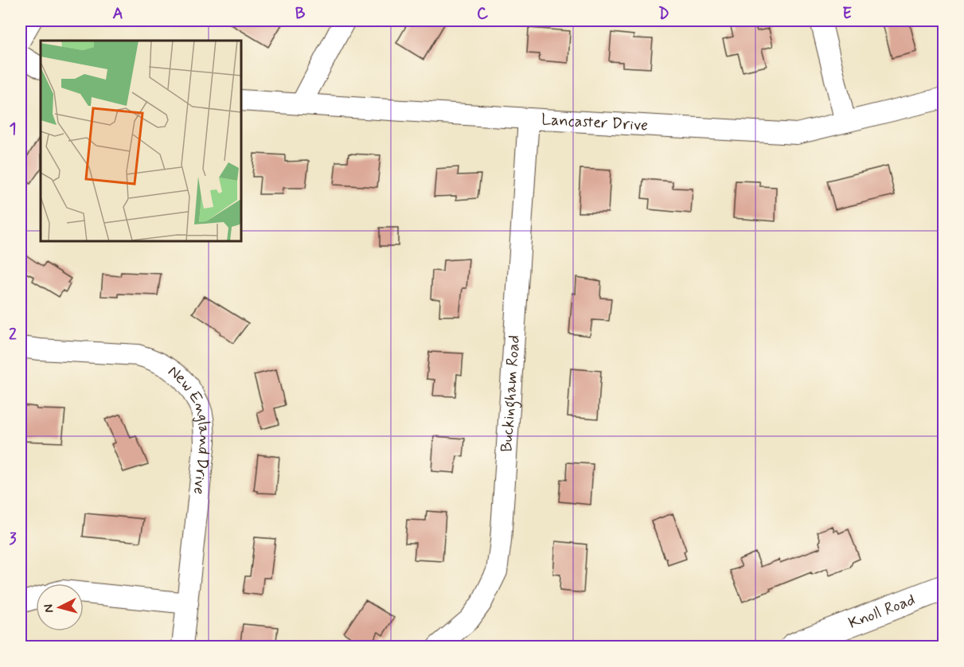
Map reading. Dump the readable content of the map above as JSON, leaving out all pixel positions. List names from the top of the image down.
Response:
{
  "streets": {
    "street": [
      "Lancaster Drive",
      "Buckingham Road",
      "New England Drive",
      "Knoll Road"
    ]
  },
  "crossings": [
    ["Lancaster Drive", "Buckingham Road"]
  ],
  "north": "left",
  "grid": {
    "columns": [
      "A",
      "B",
      "C",
      "D",
      "E"
    ],
    "rows": ["1", "2", "3"]
  }
}
